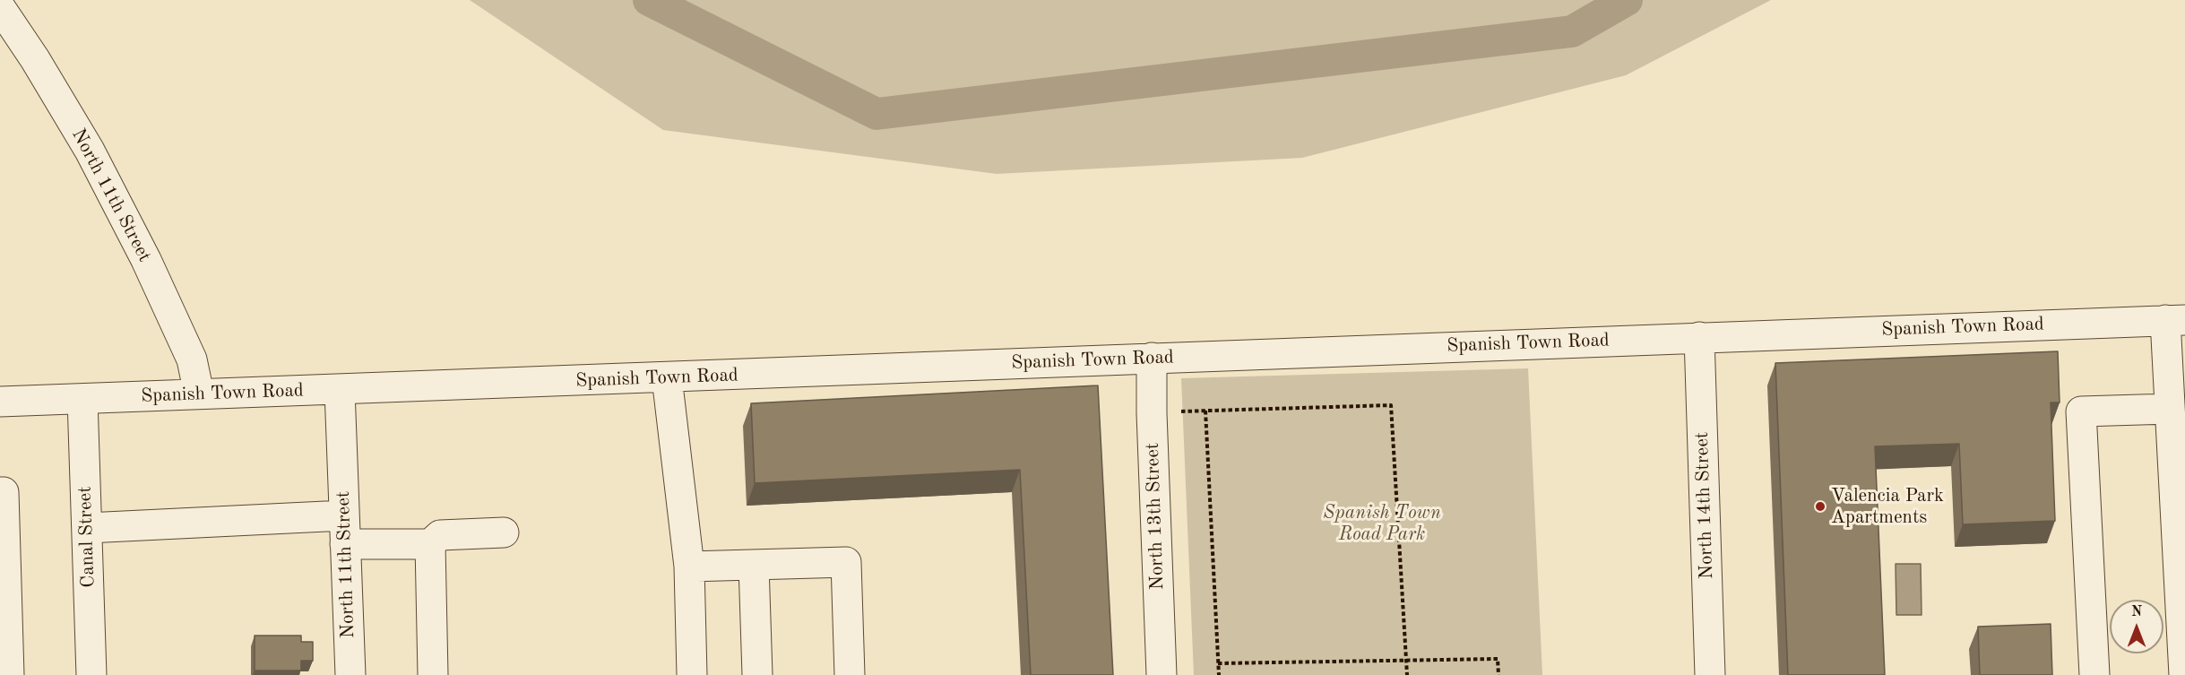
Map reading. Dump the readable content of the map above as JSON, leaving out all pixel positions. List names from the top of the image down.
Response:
{
  "streets": {
    "street": [
      "North 11th Street",
      "Spanish Town Road",
      "North 14th Street",
      "North 13th Street",
      "Canal Street"
    ]
  },
  "crossings": [
    ["North 11th Street", "Spanish Town Road"],
    ["Spanish Town Road", "North 14th Street"],
    ["Spanish Town Road", "North 13th Street"],
    ["Spanish Town Road", "Canal Street"]
  ],
  "parks": ["Spanish Town Road Park"],
  "places": ["Valencia Park Apartments"],
  "north": "top"
}
